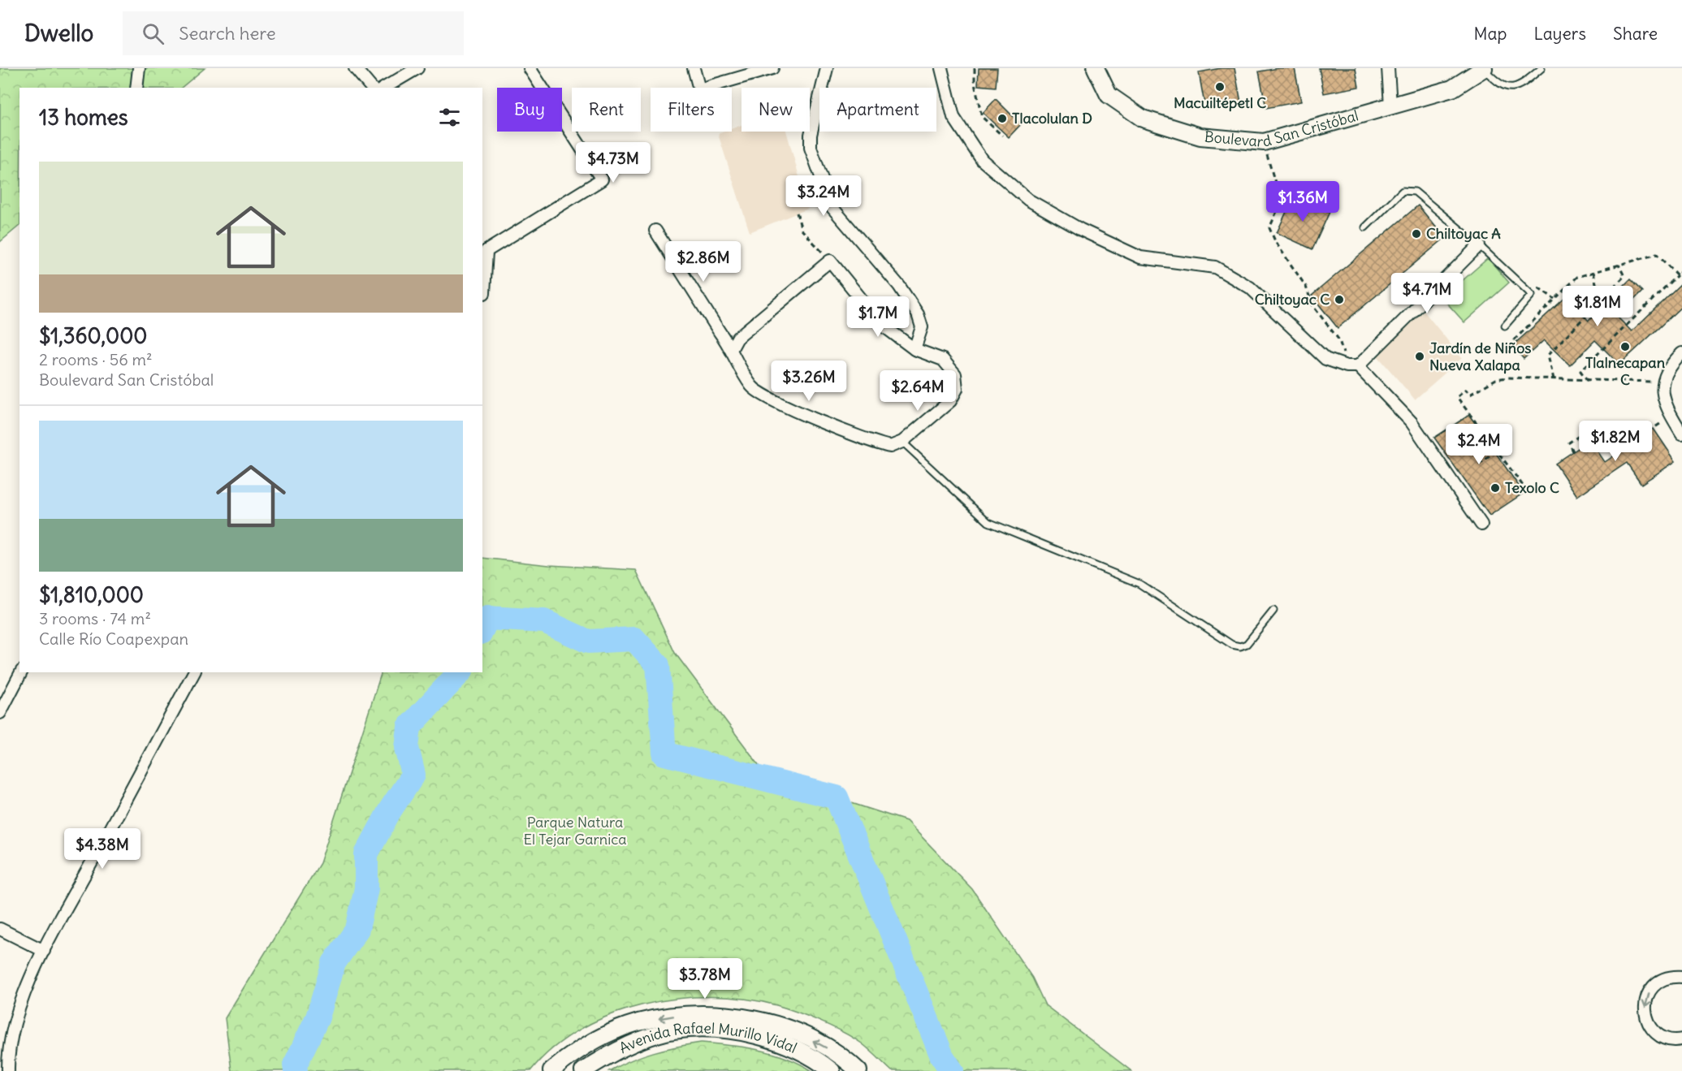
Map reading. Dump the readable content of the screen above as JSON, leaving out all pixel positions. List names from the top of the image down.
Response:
{
  "streets": {
    "main road": ["Boulevard San Cristóbal", "Avenida Rafael Murillo Vidal"]
  },
  "parks": ["Parque Natura El Tejar Garnica"],
  "places": [
    "Macuiltépetl C",
    "Tlacolulan D",
    "Chiltoyac A",
    "Chiltoyac C",
    "Tlalnecapan C",
    "Jardín de Niños Nueva Xalapa",
    "Texolo C"
  ],
  "page": {
    "header": "Dwello",
    "search": "Search here",
    "nav": ["Map", "Layers", "Share"],
    "chip": [
      "Buy",
      "Rent",
      "Filters",
      "New",
      "Apartment"
    ],
    "heading": "13 homes",
    "price": [
      "$4.73M",
      "$3.24M",
      "$1.36M",
      "$2.86M",
      "$4.71M",
      "$1.81M",
      "$1.7M",
      "$3.26M",
      "$2.64M",
      "$1.82M",
      "$2.4M",
      "$4.38M",
      "$3.78M"
    ],
    "list": [
      {
        "name": "$1,360,000",
        "note": "2 rooms · 56 m² · Boulevard San Cristóbal"
      },
      {
        "name": "$1,810,000",
        "note": "3 rooms · 74 m² · Calle Río Coapexpan"
      }
    ]
  }
}
